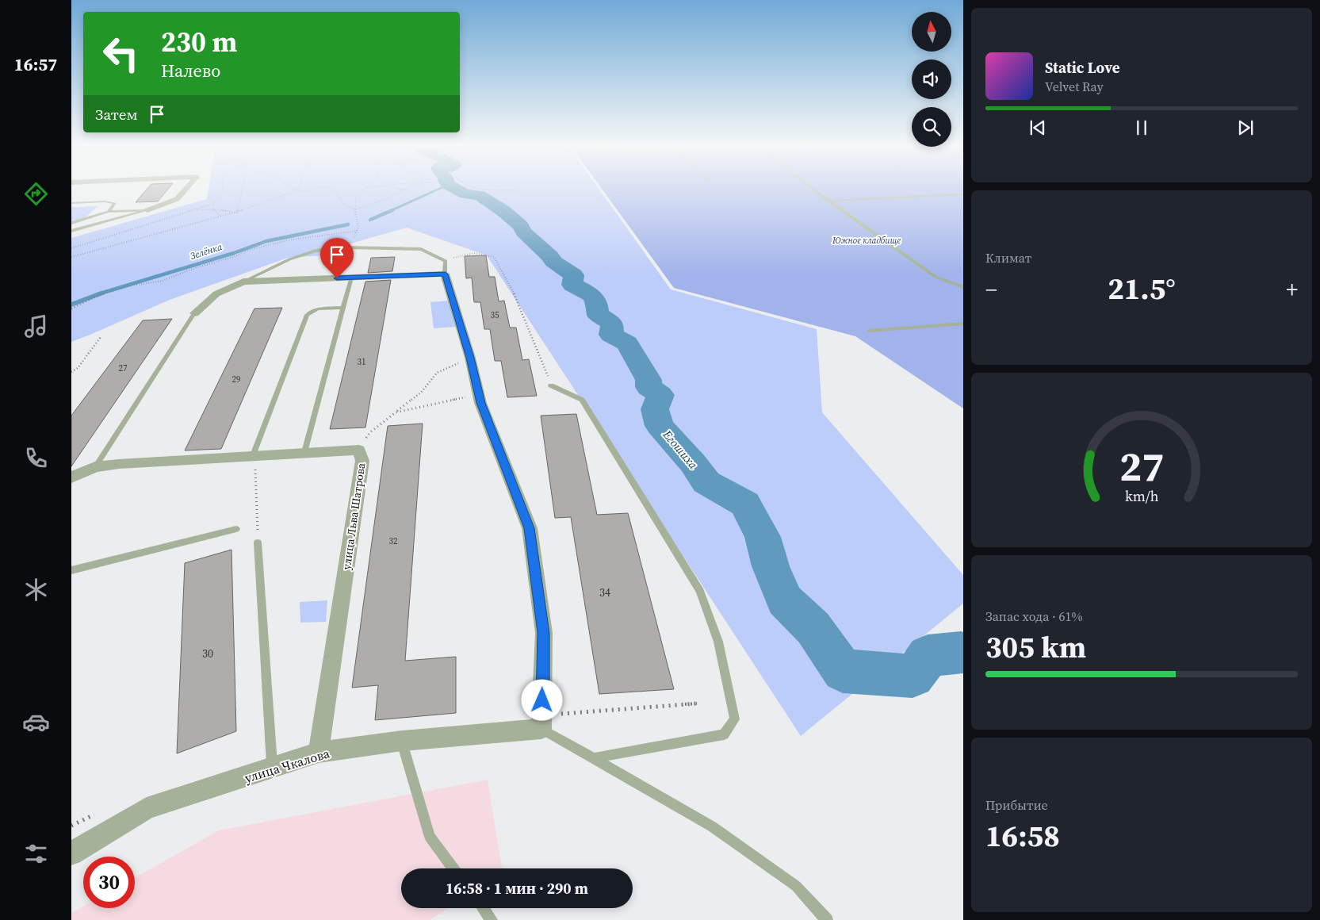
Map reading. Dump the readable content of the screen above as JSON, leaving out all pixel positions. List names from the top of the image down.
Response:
{
  "streets": {
    "street": ["улица Льва Шатрова", "улица Чкалова"]
  },
  "crossings": [
    ["улица Льва Шатрова", "улица Чкалова"]
  ],
  "water": ["Зелёнка", "Егошиха"],
  "parks": ["Южное кладбище"],
  "house_numbers": [
    "35",
    "31",
    "27",
    "29",
    "32",
    "34",
    "30"
  ],
  "north": "top",
  "page": {
    "tabs": "16:57",
    "turn": ["230 m", "Налево"],
    "song": ["Static Love", "Velvet Ray"],
    "then": "Затем",
    "tile": [
      "Климат",
      ["Запас хода · 61%", "305 km"],
      ["Прибытие", "16:58"]
    ],
    "heat": ["−", "21.5°", "+"],
    "limit": "30",
    "trip": "16:58 · 1 мин · 290 m",
    "gauge": ["27", "km/h"]
  }
}
